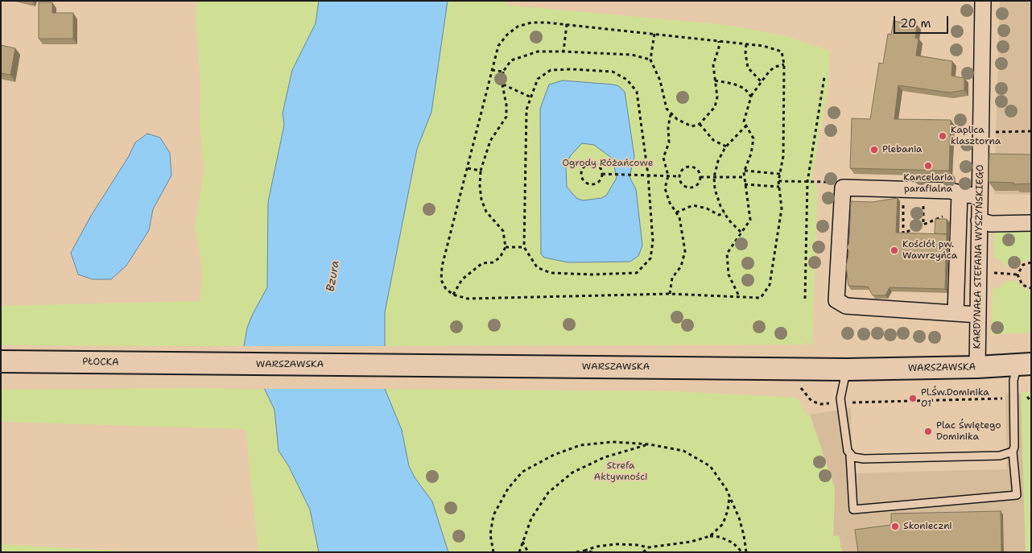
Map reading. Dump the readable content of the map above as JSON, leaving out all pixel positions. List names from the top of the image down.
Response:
{
  "streets": {
    "street": ["KARDYNAŁA STEFANA WYSZYŃSKIEGO", "PŁOCKA", "WARSZAWSKA"]
  },
  "crossings": [
    ["KARDYNAŁA STEFANA WYSZYŃSKIEGO", "WARSZAWSKA"],
    ["PŁOCKA", "WARSZAWSKA"]
  ],
  "water": ["Bzura"],
  "parks": ["Ogrody Różańcowe", "Strefa Aktywności"],
  "places": [
    "Kaplica klasztorna",
    "Plebania",
    "Kancelaria parafialna",
    "Kościół pw. Wawrzyńca",
    "Pl.Św.Dominika 01",
    "Plac Świętego Dominika",
    "Skonieczni"
  ],
  "scale_bar": "20 m"
}
